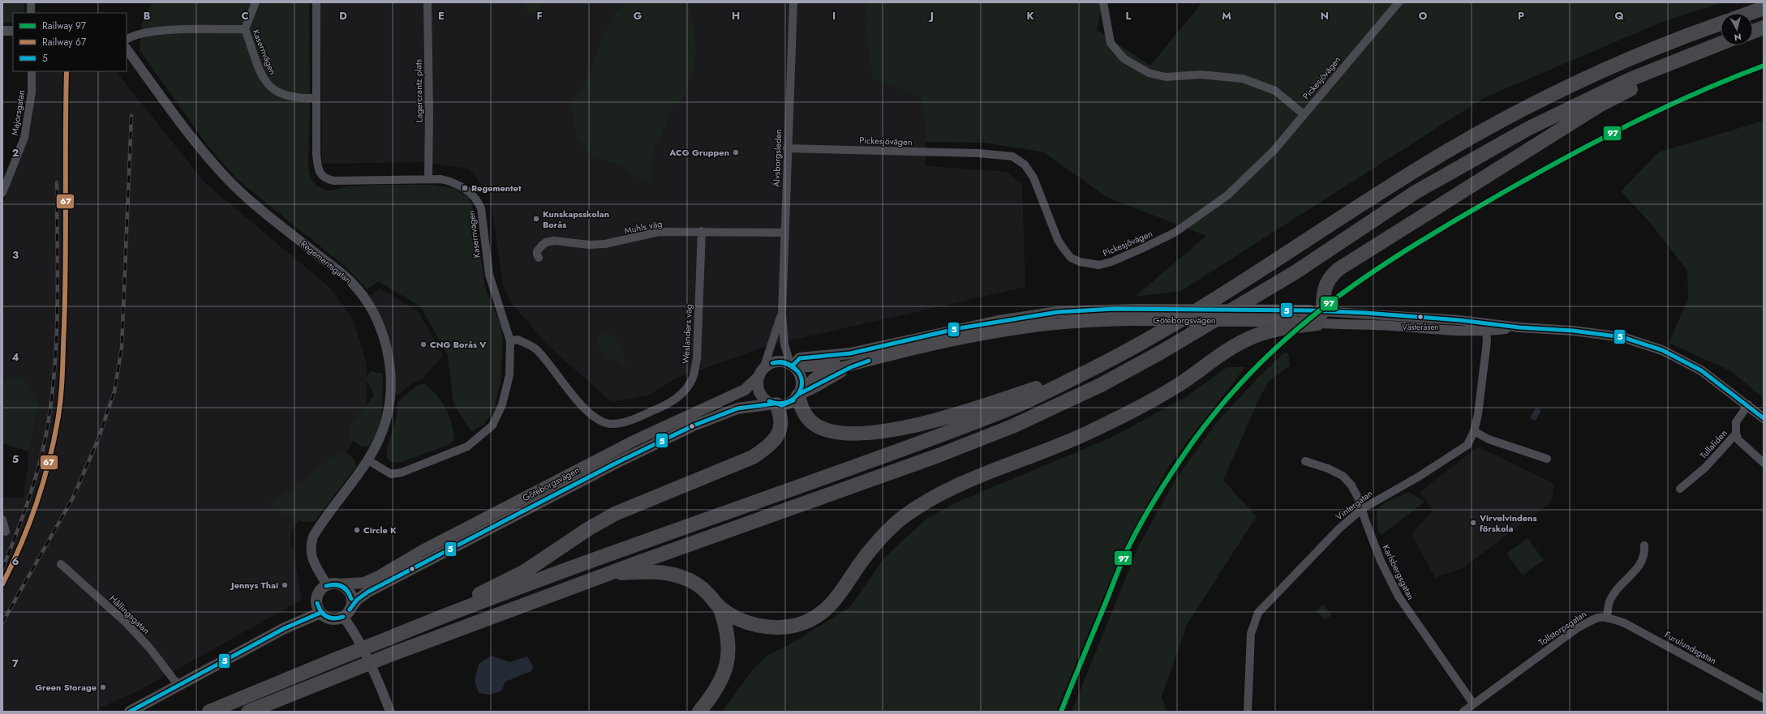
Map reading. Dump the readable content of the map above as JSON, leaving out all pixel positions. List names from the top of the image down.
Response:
{
  "streets": {
    "main road": ["Göteborgsvägen"],
    "street": [
      "Kasernvägen",
      "Pickesjövägen",
      "Lagercrantz plats",
      "Majorsgatan",
      "Älvsborgsleden",
      "Muhls väg",
      "Regementsgatan",
      "Weslanders väg",
      "Tullaliden",
      "Vintergatan",
      "Karlsbergsgatan",
      "Hållingsgatan",
      "Tollstorpsgatan",
      "Furulundsgatan"
    ]
  },
  "crossings": [
    ["Kasernvägen", "Lagercrantz plats"],
    ["Kasernvägen", "Regementsgatan"],
    ["Kasernvägen", "Weslanders väg"],
    ["Pickesjövägen", "Älvsborgsleden"],
    ["Älvsborgsleden", "Muhls väg"],
    ["Älvsborgsleden", "Göteborgsvägen"],
    ["Muhls väg", "Weslanders väg"],
    ["Regementsgatan", "Göteborgsvägen"],
    ["Göteborgsvägen", "Tullaliden"],
    ["Göteborgsvägen", "Vintergatan"],
    ["Vintergatan", "Karlsbergsgatan"],
    ["Karlsbergsgatan", "Tollstorpsgatan"],
    ["Tollstorpsgatan", "Furulundsgatan"]
  ],
  "places": {
    "other": [
      "ACG Gruppen",
      "Kunskapsskolan Borås",
      "Västeråsen",
      "CNG Borås V",
      "Virvelvindens förskola",
      "Circle K",
      "Jennys Thai",
      "Green Storage"
    ],
    "transit": ["Regementet"]
  },
  "lines": ["rail line 97", "rail line 67", "transit line 5"],
  "legend": ["Railway 97", "Railway 67", "5"],
  "north": "bottom",
  "grid": {
    "columns": [
      "B",
      "C",
      "D",
      "E",
      "F",
      "G",
      "H",
      "I",
      "J",
      "K",
      "L",
      "M",
      "N",
      "O",
      "P",
      "Q"
    ],
    "rows": [
      "2",
      "3",
      "4",
      "5",
      "6",
      "7"
    ]
  }
}
